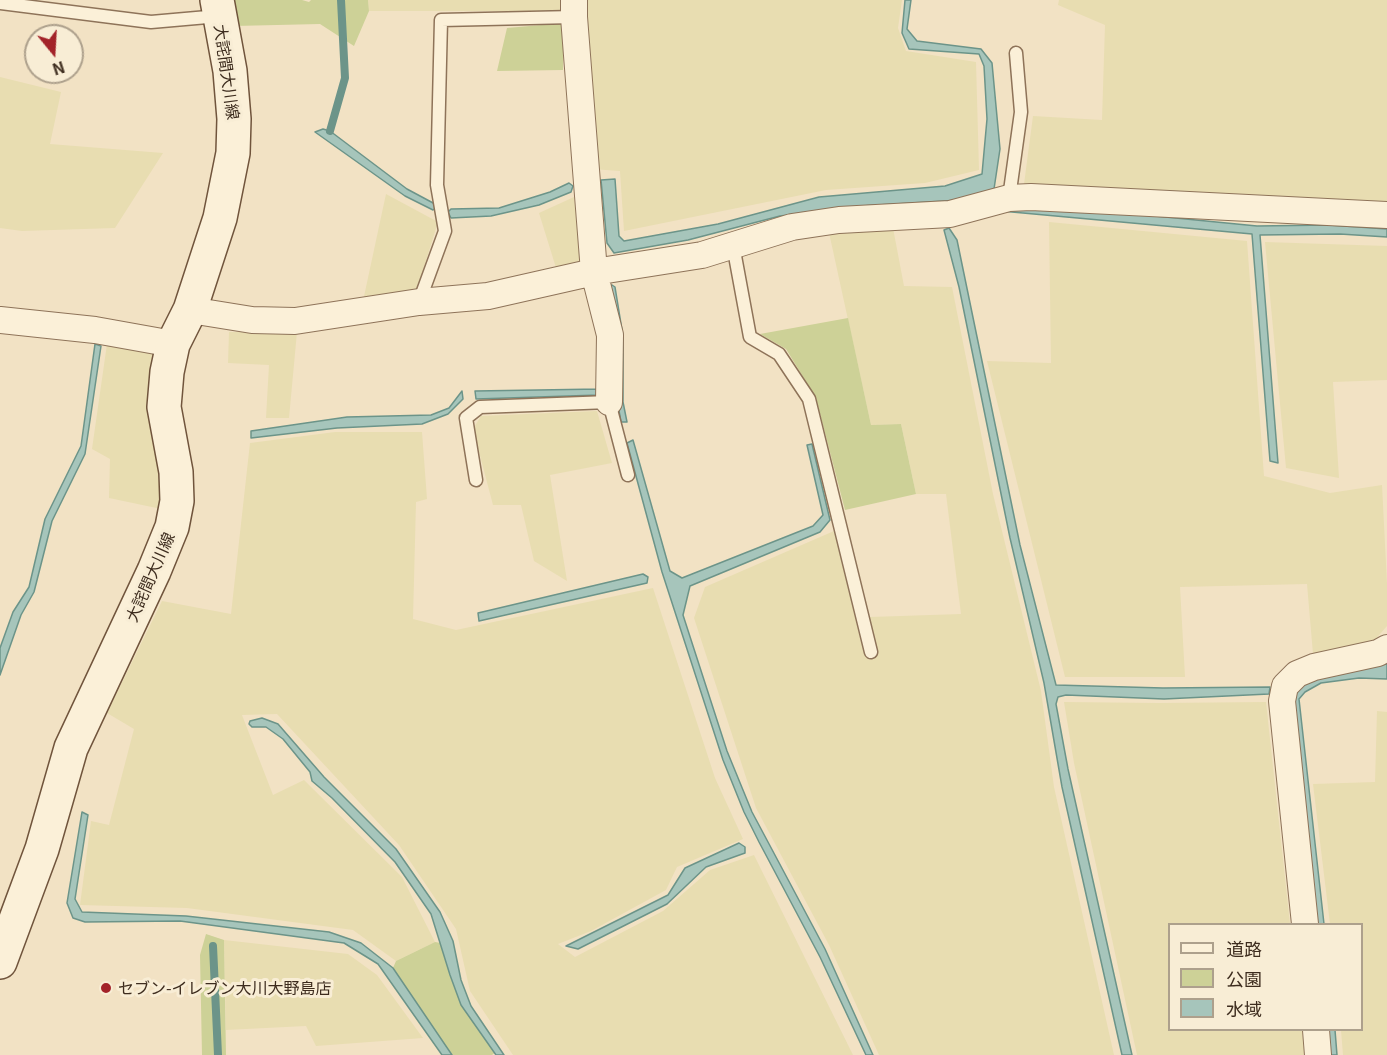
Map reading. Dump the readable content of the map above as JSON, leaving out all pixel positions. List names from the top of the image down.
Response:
{
  "streets": {
    "main road": ["大詫間大川線"]
  },
  "places": ["セブン-イレブン大川大野島店"],
  "legend": ["道路", "公園", "水域"],
  "north": "bottom"
}
